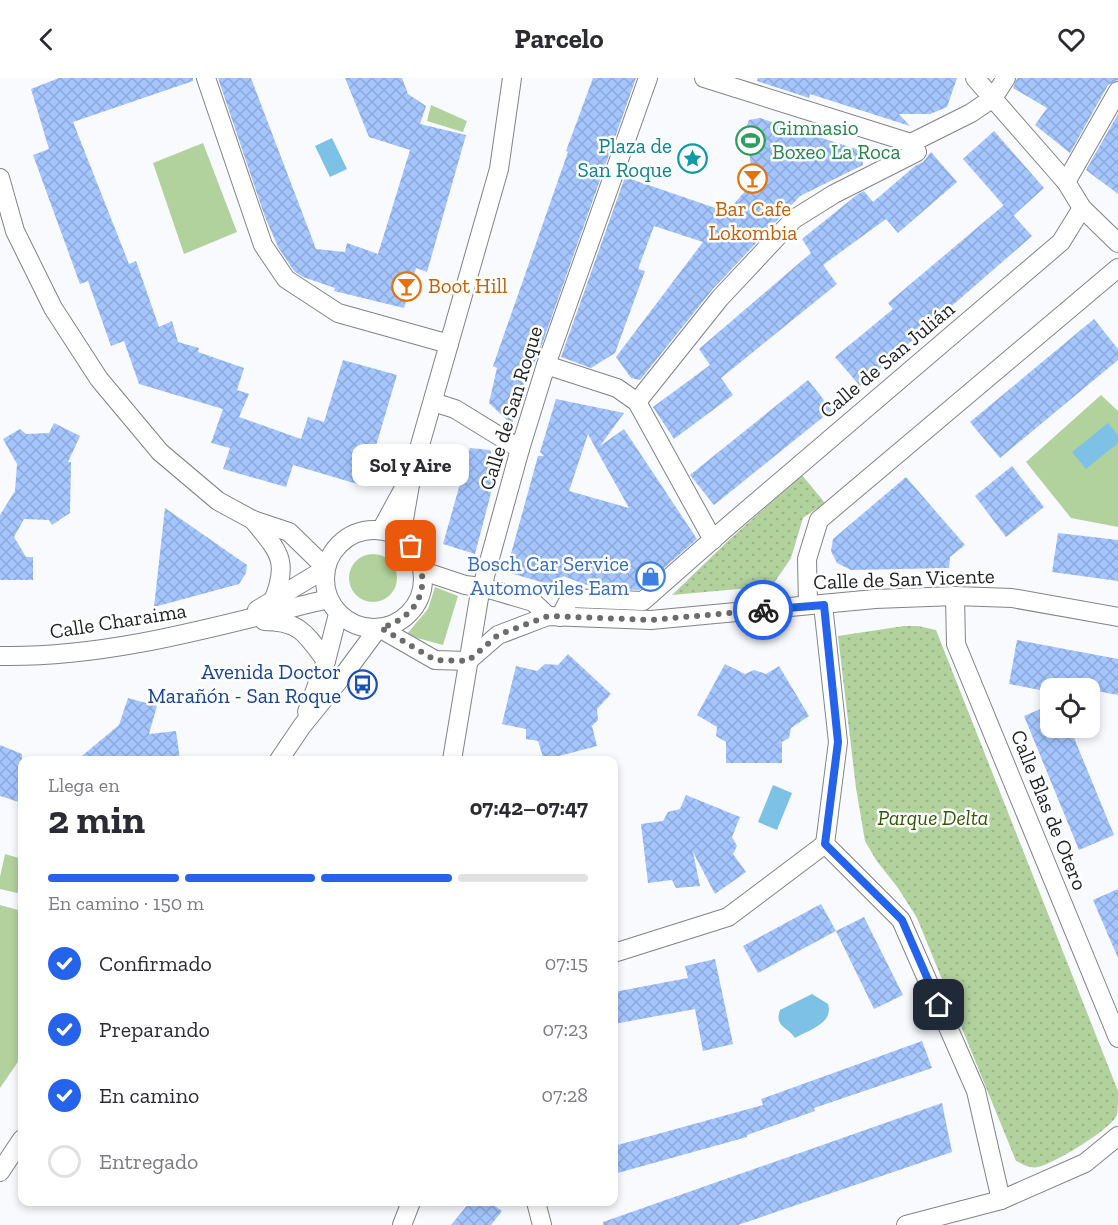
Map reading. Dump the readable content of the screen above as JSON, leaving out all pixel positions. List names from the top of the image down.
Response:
{
  "streets": {
    "street": [
      "Calle de San Julián",
      "Calle de San Roque",
      "Calle de San Vicente",
      "Calle Charaima",
      "Calle Blas de Otero"
    ]
  },
  "crossings": [
    ["Calle de San Julián", "Calle de San Vicente"],
    ["Calle de San Roque", "Calle de San Vicente"],
    ["Calle de San Vicente", "Calle Blas de Otero"]
  ],
  "parks": ["Parque Delta"],
  "places": {
    "sports": ["Gimnasio Boxeo La Roca"],
    "place": ["Plaza de San Roque"],
    "bar": ["Bar Cafe Lokombia", "Boot Hill"],
    "other": ["Sol y Aire"],
    "shop": ["Bosch Car Service Automoviles Eam"],
    "bus stop": ["Avenida Doctor Marañón - San Roque"]
  },
  "page": {
    "header": "Parcelo",
    "bubble": "Sol y Aire",
    "heading": ["2 min", "Llega en", "07:42–07:47"],
    "bar": "En camino · 150 m",
    "list": [
      ["Confirmado", "07:15"],
      ["Preparando", "07:23"],
      ["En camino", "07:28"],
      "Entregado"
    ]
  }
}
